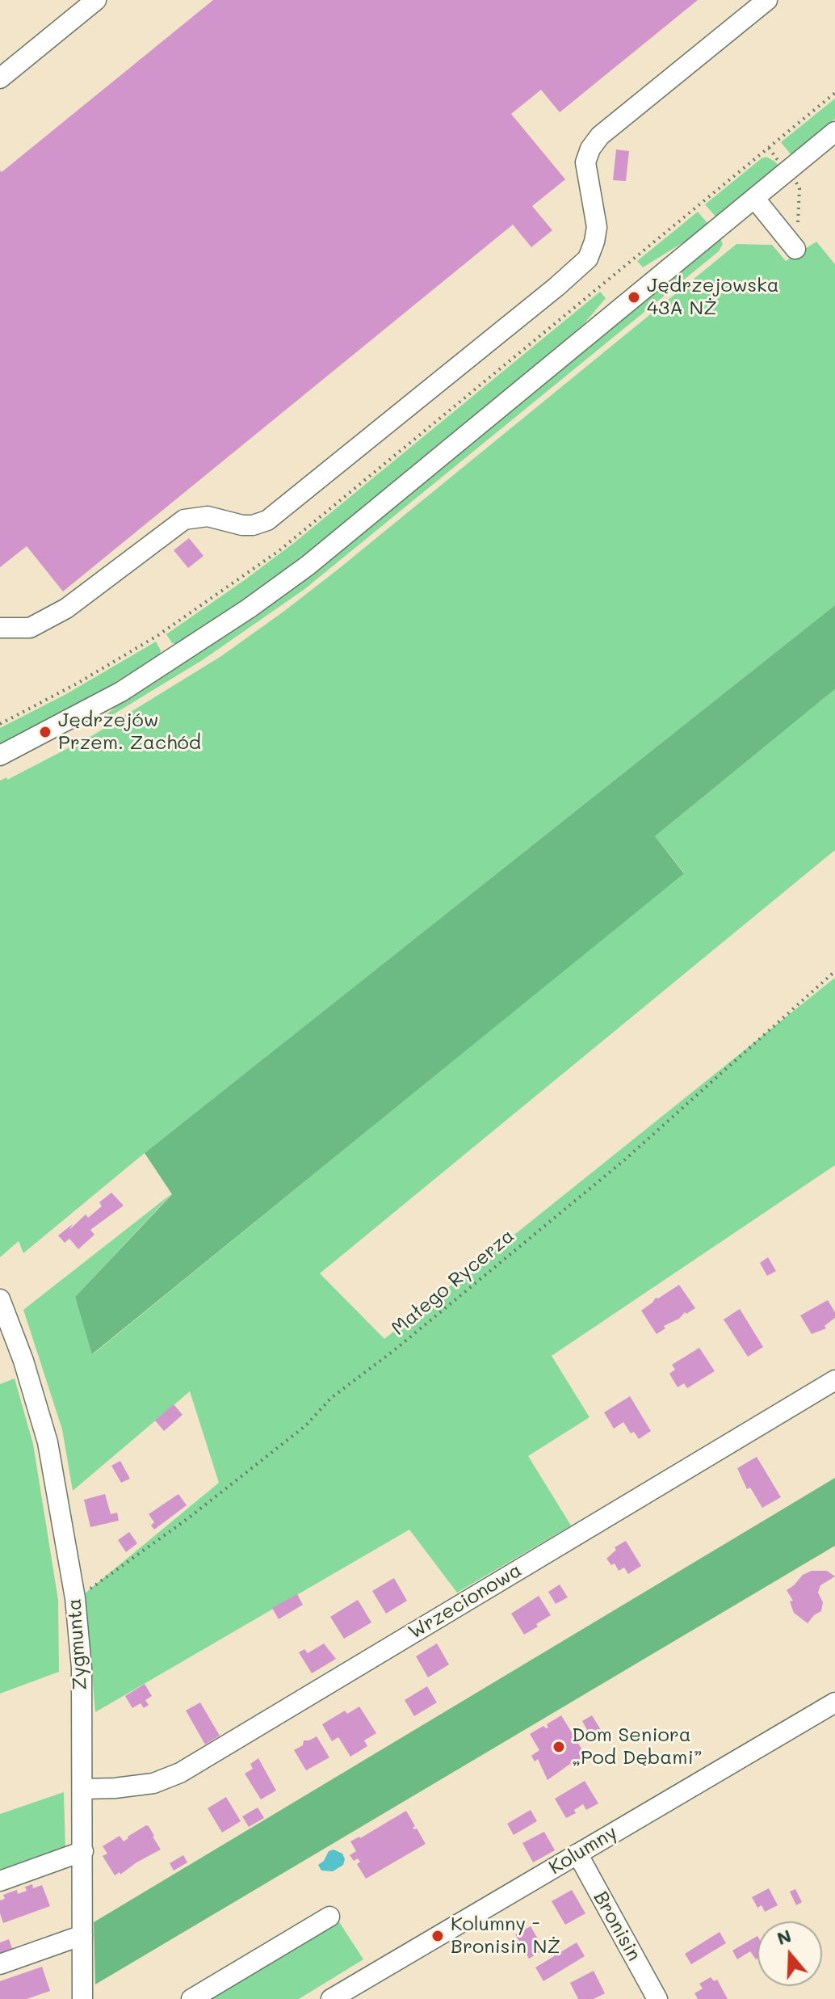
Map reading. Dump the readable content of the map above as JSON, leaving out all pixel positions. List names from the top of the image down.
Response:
{
  "streets": {
    "street": [
      "Wrzecionowa",
      "Zygmunta",
      "Kolumny",
      "Bronisin"
    ],
    "path": ["Małego Rycerza"]
  },
  "crossings": [
    ["Małego Rycerza", "Zygmunta"],
    ["Wrzecionowa", "Zygmunta"],
    ["Kolumny", "Bronisin"]
  ],
  "places": [
    "Jędrzejowska 43A NŻ",
    "Jędrzejów Przem. Zachód",
    "Dom Seniora „Pod Dębami”",
    "Kolumny - Bronisin NŻ"
  ],
  "north": "top"
}
